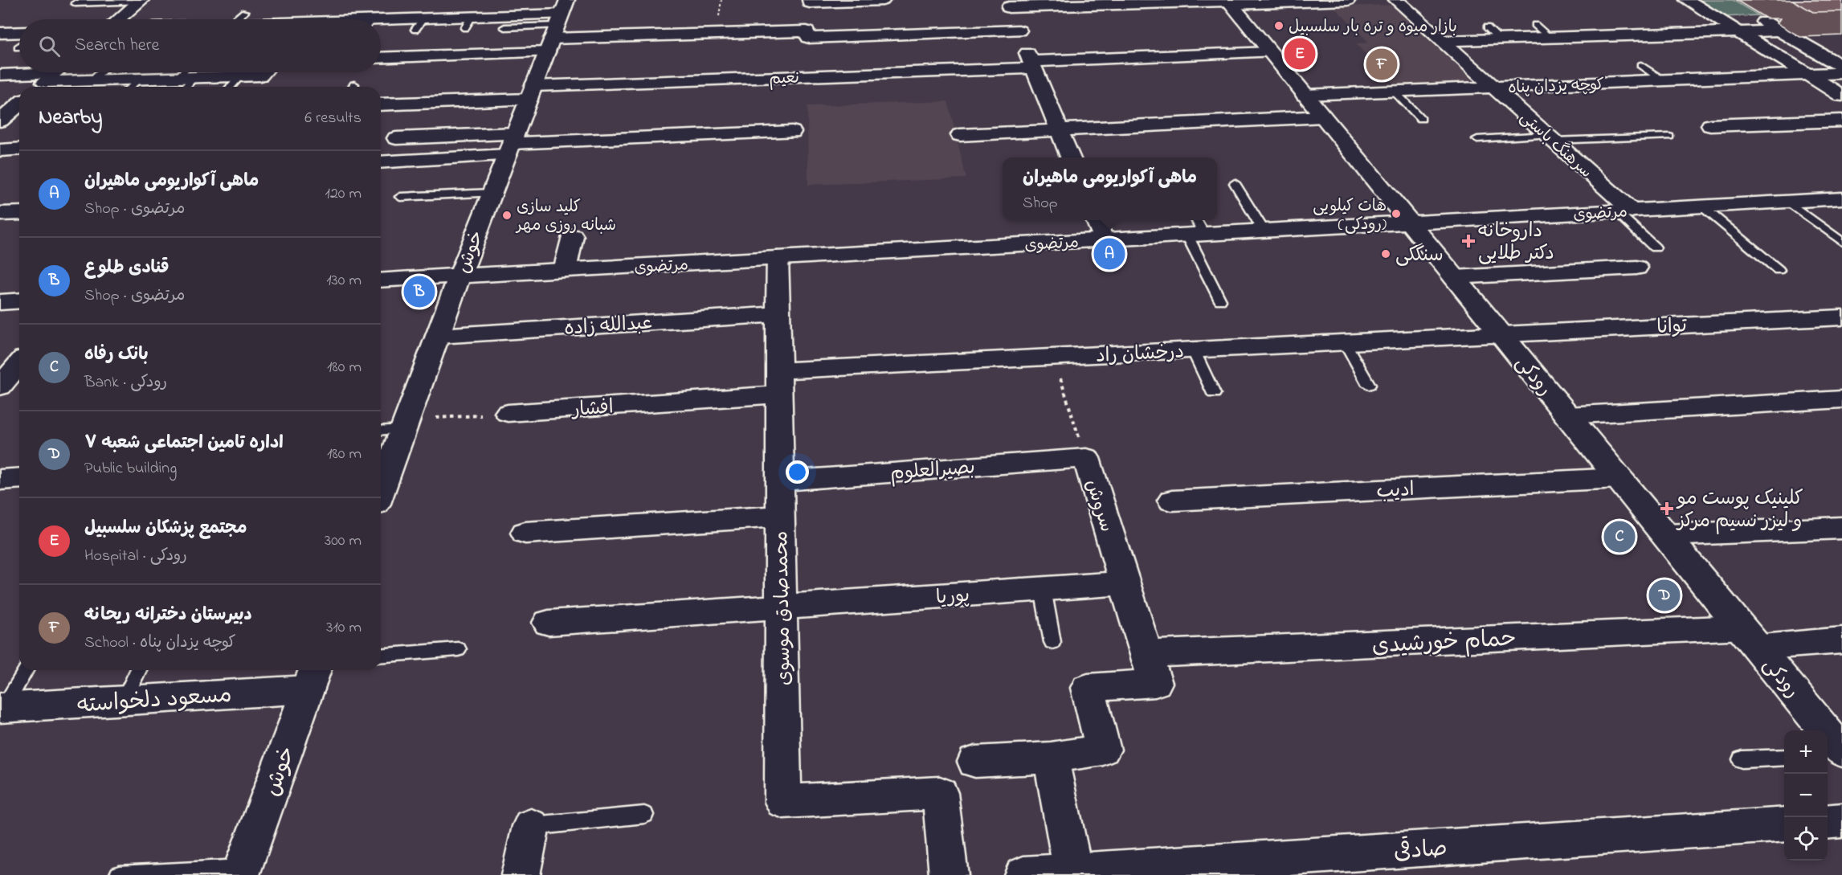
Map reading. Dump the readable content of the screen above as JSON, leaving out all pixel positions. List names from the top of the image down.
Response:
{
  "streets": {
    "street": [
      "نعیم",
      "کوچه یزدان پناه",
      "سرهنگ باستی",
      "مرتضوی",
      "خوش",
      "عبدالله زاده",
      "توانا",
      "درخشان راد",
      "رودکی",
      "افشار",
      "بصیرالعلوم",
      "ادیب",
      "سروش",
      "پوریا",
      "محمدصادق موسوی",
      "حمام خورشیدی",
      "مسعود دلخواسته",
      "صادقی"
    ]
  },
  "crossings": [
    ["نعیم", "خوش"],
    ["نعیم", "رودکی"],
    ["کوچه یزدان پناه", "سرهنگ باستی"],
    ["کوچه یزدان پناه", "رودکی"],
    ["سرهنگ باستی", "مرتضوی"],
    ["مرتضوی", "خوش"],
    ["مرتضوی", "رودکی"],
    ["مرتضوی", "محمدصادق موسوی"],
    ["خوش", "عبدالله زاده"],
    ["خوش", "مسعود دلخواسته"],
    ["عبدالله زاده", "محمدصادق موسوی"],
    ["توانا", "درخشان راد"],
    ["توانا", "رودکی"],
    ["درخشان راد", "رودکی"],
    ["درخشان راد", "افشار"],
    ["درخشان راد", "سروش"],
    ["درخشان راد", "محمدصادق موسوی"],
    ["رودکی", "ادیب"],
    ["رودکی", "حمام خورشیدی"],
    ["افشار", "محمدصادق موسوی"],
    ["بصیرالعلوم", "سروش"],
    ["بصیرالعلوم", "محمدصادق موسوی"],
    ["سروش", "پوریا"],
    ["سروش", "حمام خورشیدی"],
    ["پوریا", "محمدصادق موسوی"]
  ],
  "places": {
    "other": [
      "بازار میوه و تره بار سلسبیل",
      "هات کیلویی (رودکی)",
      "کلید سازی شبانه روزی مهر",
      "سنگکی"
    ],
    "health": ["داروخانه دکتر طلایی", "کلینیک پوست مو و لیزر نسیم مرکز"]
  },
  "page": {
    "search": "Search here",
    "pins": [
      "E",
      "F",
      "A",
      "B",
      "C",
      "D"
    ],
    "heading": ["Nearby", "6 results"],
    "list": [
      {
        "mark": "A",
        "name": "ماهی آکواریومی ماهیران",
        "note": "Shop · مرتضوی",
        "value": "120 m"
      },
      {
        "mark": "B",
        "name": "قنادی طلوع",
        "note": "Shop · مرتضوی",
        "value": "130 m"
      },
      {
        "mark": "C",
        "name": "بانک رفاه",
        "note": "Bank · رودکی",
        "value": "180 m"
      },
      {
        "mark": "D",
        "name": "اداره تامین اجتماعی شعبه ۷",
        "note": "Public building",
        "value": "180 m"
      },
      {
        "mark": "E",
        "name": "مجتمع پزشکان سلسبیل",
        "note": "Hospital · رودکی",
        "value": "300 m"
      },
      {
        "mark": "F",
        "name": "دبیرستان دخترانه ریحانه",
        "note": "School · کوچه یزدان پناه",
        "value": "310 m"
      }
    ],
    "popup": ["ماهی آکواریومی ماهیران", "Shop"],
    "map_buttons": ["+", "−"]
  }
}
